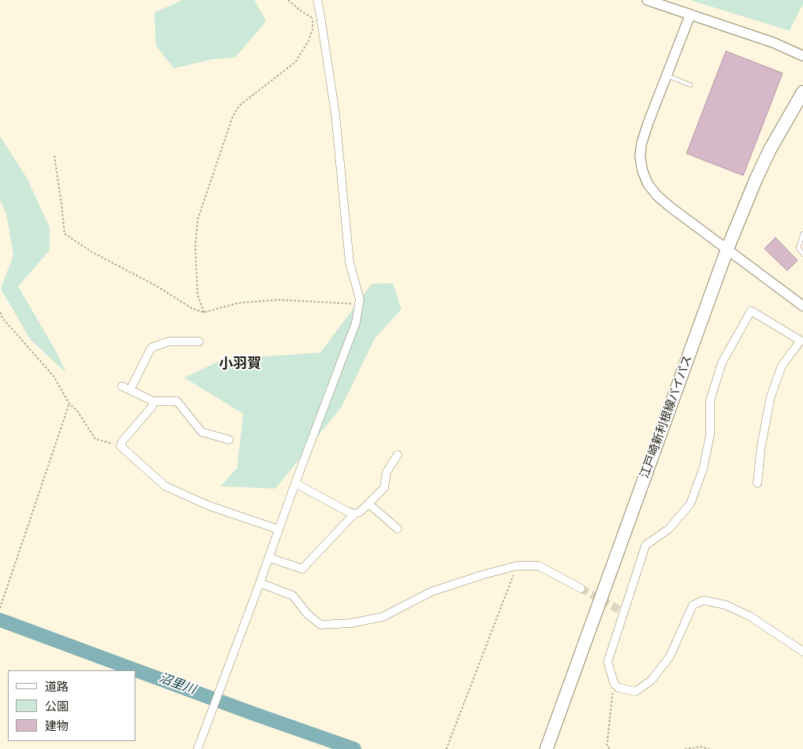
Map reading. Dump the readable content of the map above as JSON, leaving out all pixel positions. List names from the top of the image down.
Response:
{
  "streets": {
    "main road": ["江戸崎新利根線バイパス"]
  },
  "districts": ["小羽賀"],
  "water": ["沼里川"],
  "legend": ["道路", "公園", "建物"]
}
